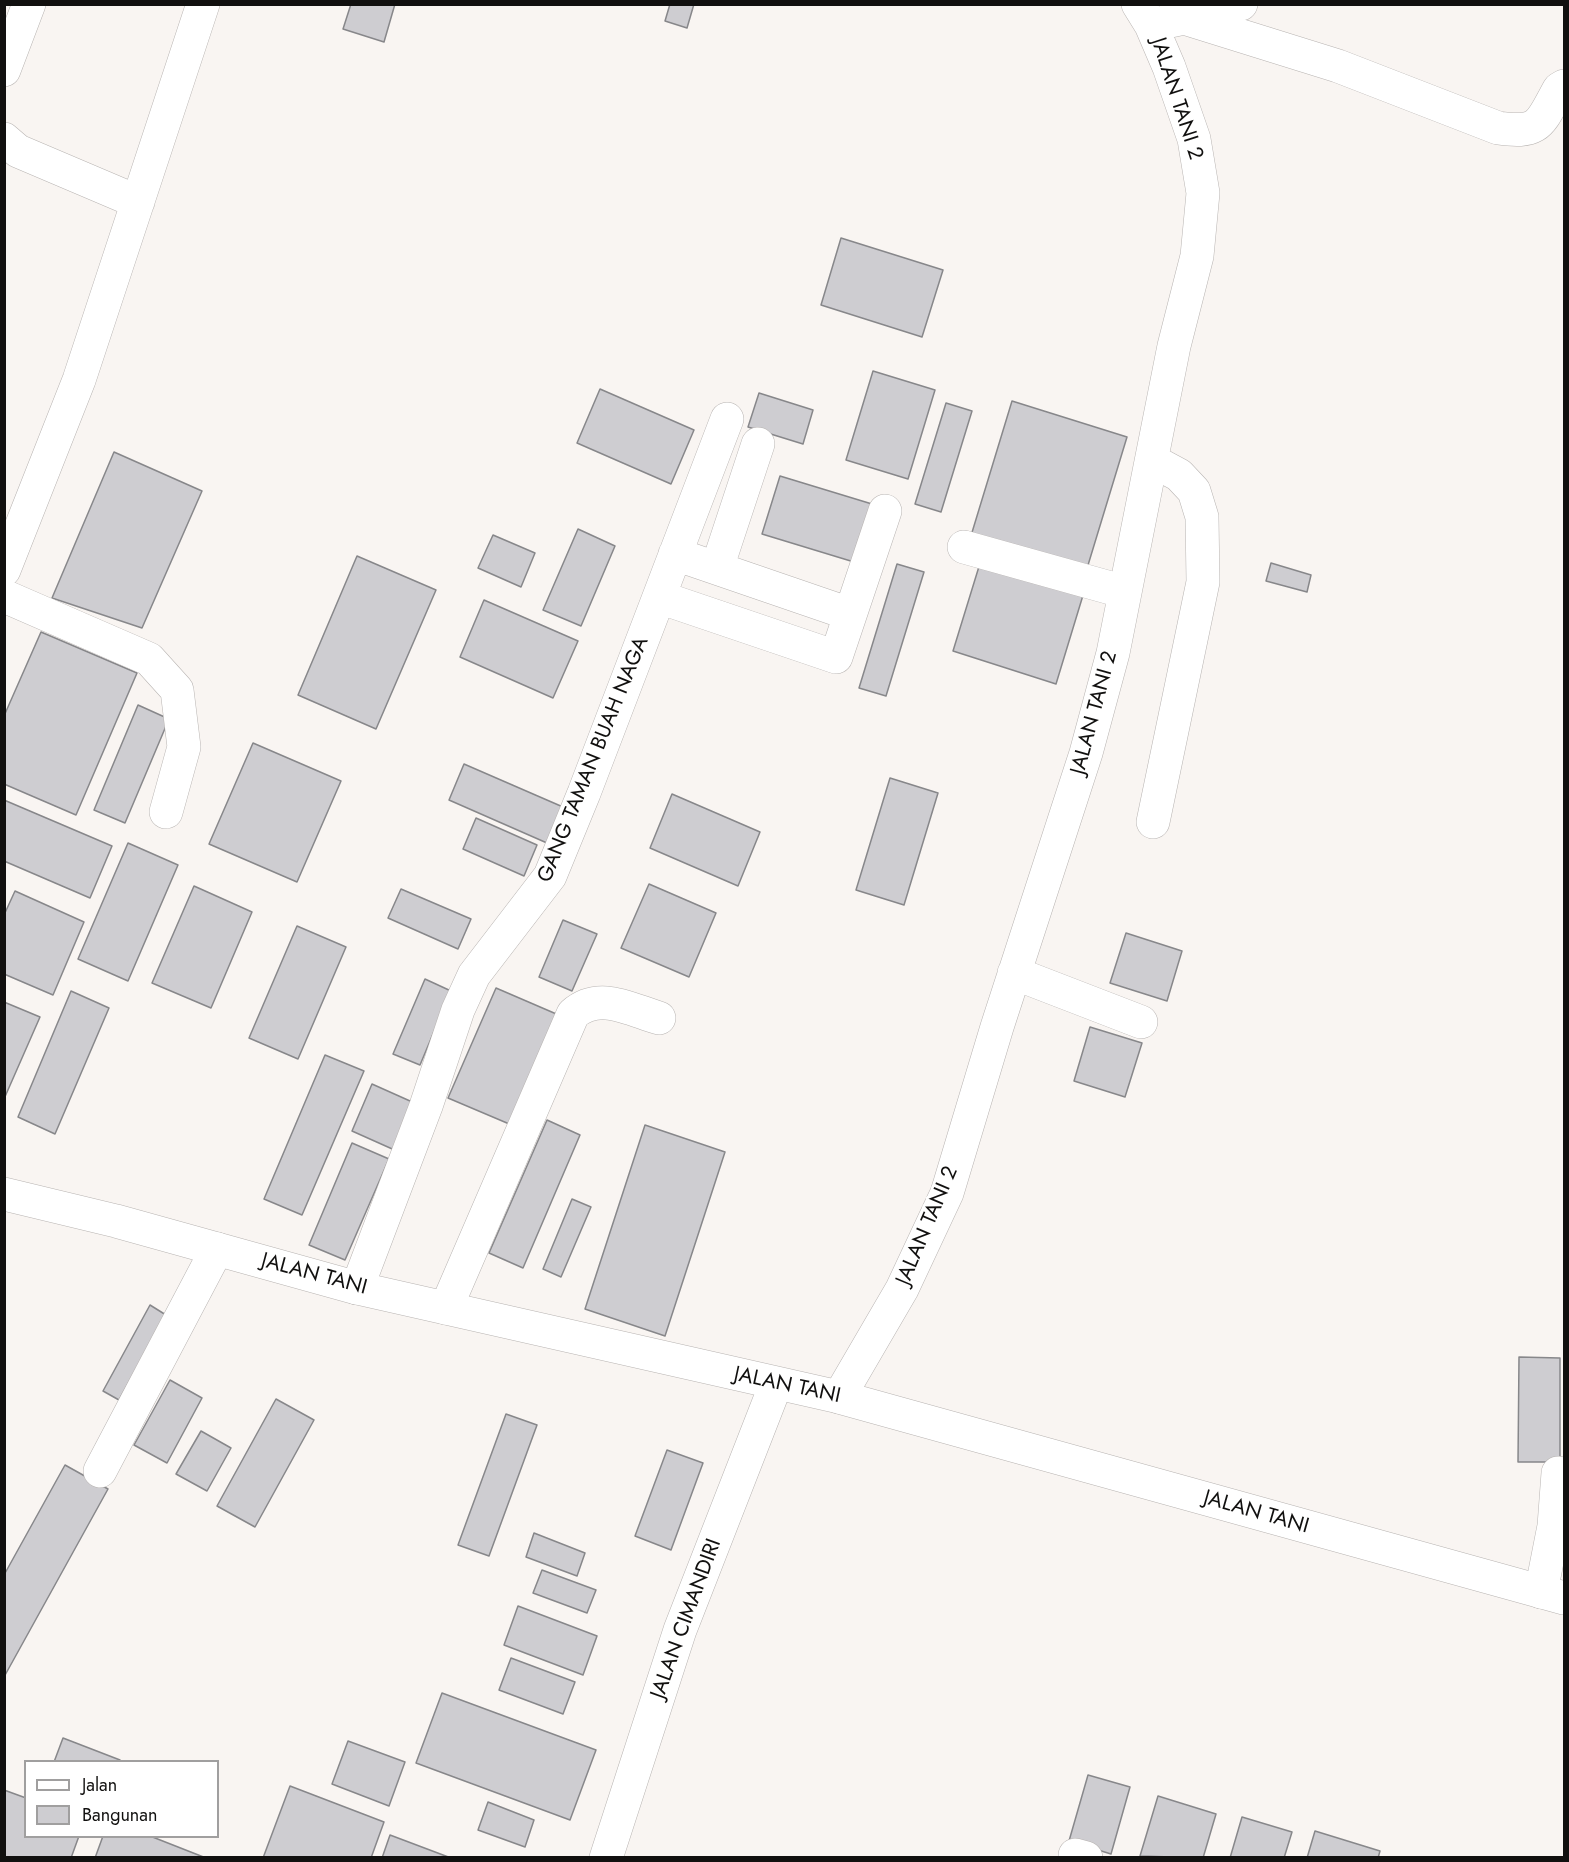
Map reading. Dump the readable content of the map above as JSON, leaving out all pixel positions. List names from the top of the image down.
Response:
{
  "streets": {
    "main road": [
      "JALAN TANI 2",
      "GANG TAMAN BUAH NAGA",
      "JALAN TANI",
      "JALAN CIMANDIRI"
    ]
  },
  "crossings": [
    ["JALAN TANI 2", "JALAN TANI"],
    ["GANG TAMAN BUAH NAGA", "JALAN TANI"],
    ["JALAN TANI", "JALAN CIMANDIRI"]
  ],
  "legend": ["Jalan", "Bangunan"]
}
